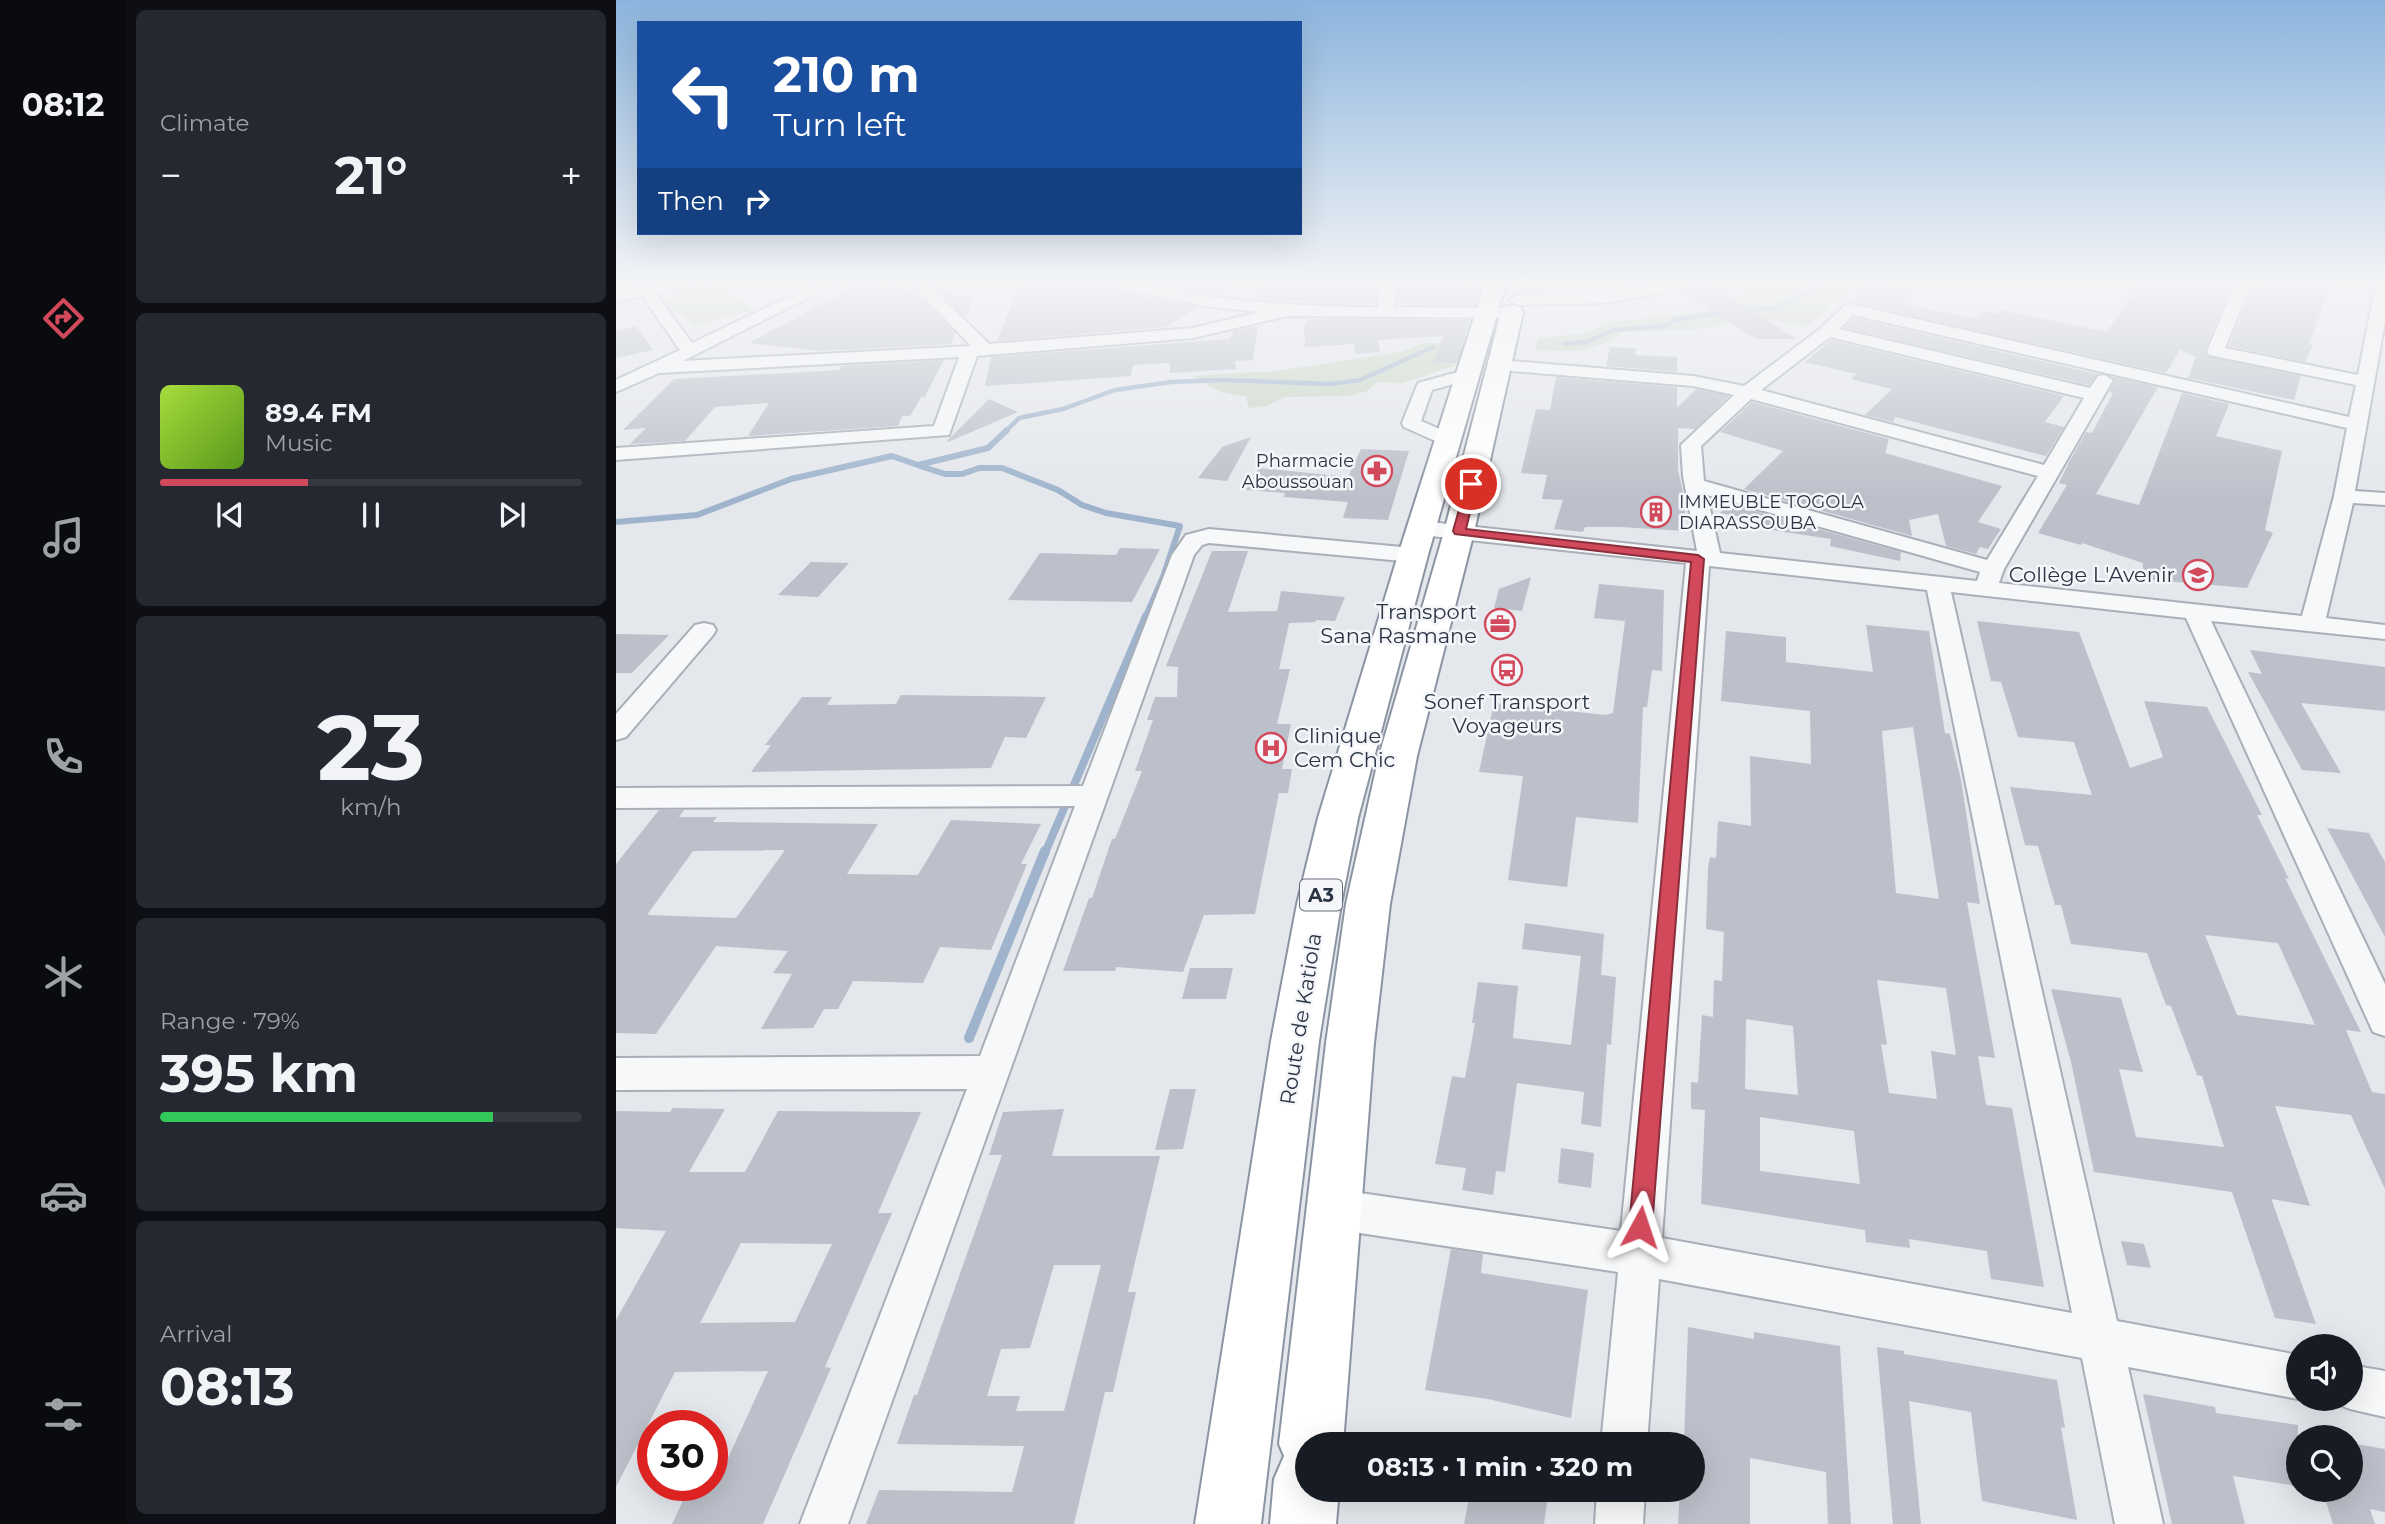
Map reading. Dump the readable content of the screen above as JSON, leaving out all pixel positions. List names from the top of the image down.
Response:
{
  "streets": {
    "highway": ["A3", "Route de Katiola"]
  },
  "places": {
    "pharmacy": ["Pharmacie Aboussouan"],
    "building": ["IMMEUBLE TOGOLA DIARASSOUBA"],
    "school or university": ["Collège L'Avenir"],
    "office": ["Transport Sana Rasmane"],
    "bus stop": ["Sonef Transport Voyageurs"],
    "hospital": ["Clinique Cem Chic"]
  },
  "page": {
    "tabs": "08:12",
    "tile": [
      "Climate",
      ["23", "km/h"],
      ["Range · 79%", "395 km"],
      ["Arrival", "08:13"]
    ],
    "turn": ["210 m", "Turn left"],
    "heat": ["−", "21°", "+"],
    "then": "Then",
    "song": ["89.4 FM", "Music"],
    "limit": "30",
    "trip": "08:13 · 1 min · 320 m"
  }
}
